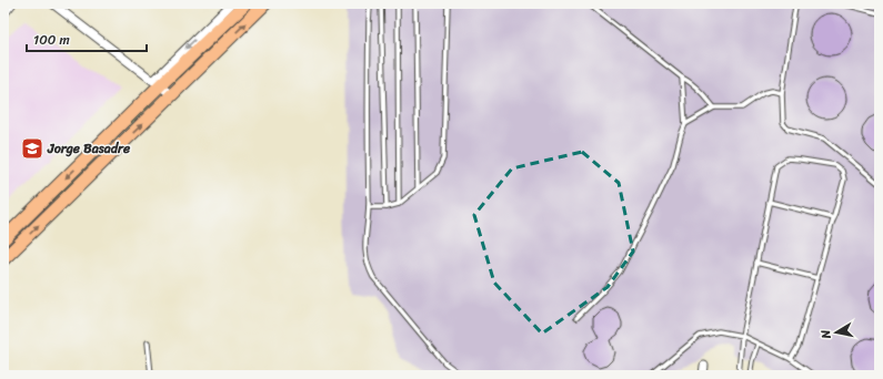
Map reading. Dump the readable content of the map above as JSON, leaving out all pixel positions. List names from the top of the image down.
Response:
{
  "places": {
    "school or university": ["Jorge Basadre"]
  },
  "scale_bar": "100 m",
  "north": "left"
}
